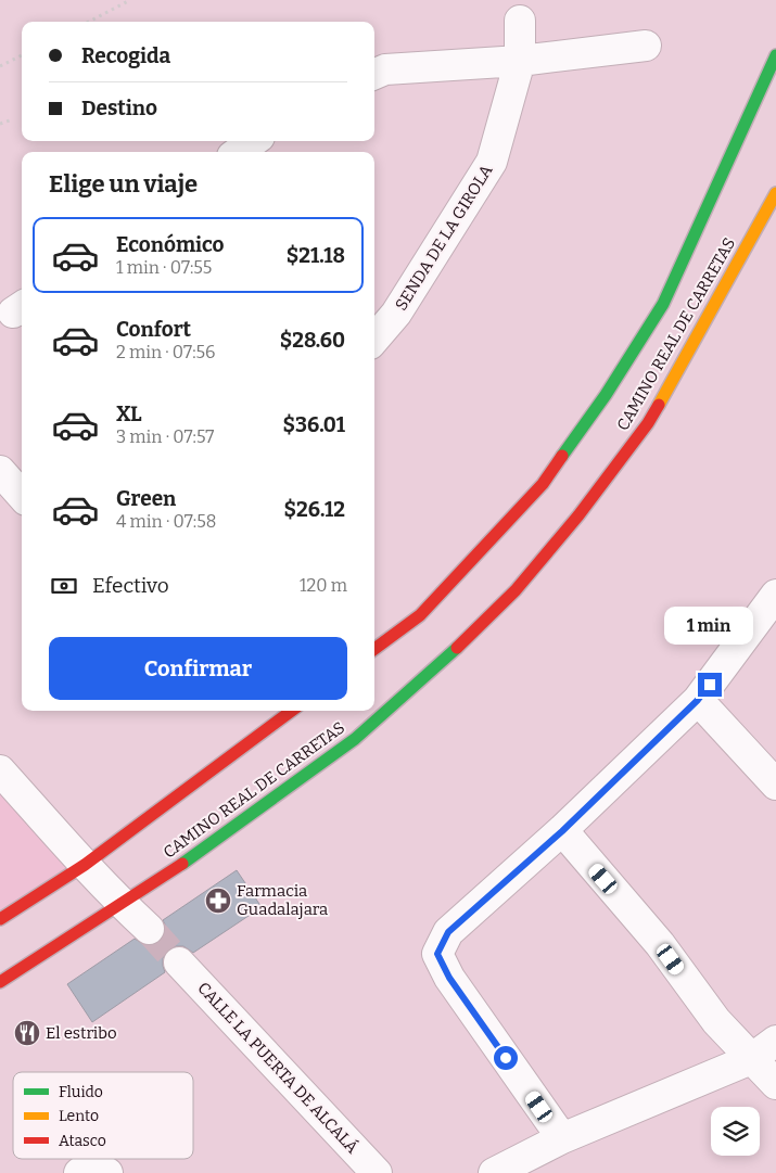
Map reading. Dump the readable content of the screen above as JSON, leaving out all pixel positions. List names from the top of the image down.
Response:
{
  "streets": {
    "street": ["SENDA DE LA GIROLA", "CAMINO REAL DE CARRETAS", "CALLE LA PUERTA DE ALCALÁ"]
  },
  "places": {
    "pharmacy": ["Farmacia Guadalajara"],
    "restaurant": ["El estribo"]
  },
  "legend": ["Fluido", "Lento", "Atasco"],
  "page": {
    "banner": ["Recogida", "Destino"],
    "heading": "Elige un viaje",
    "list": [
      {
        "name": "Económico",
        "note": "1 min · 07:55",
        "value": "$21.18"
      },
      {
        "name": "Confort",
        "note": "2 min · 07:56",
        "value": "$28.60"
      },
      {
        "name": "XL",
        "note": "3 min · 07:57",
        "value": "$36.01"
      },
      {
        "name": "Green",
        "note": "4 min · 07:58",
        "value": "$26.12"
      }
    ],
    "pay": ["Efectivo", "120 m"],
    "bubble": "1 min",
    "buttons": "Confirmar"
  }
}
